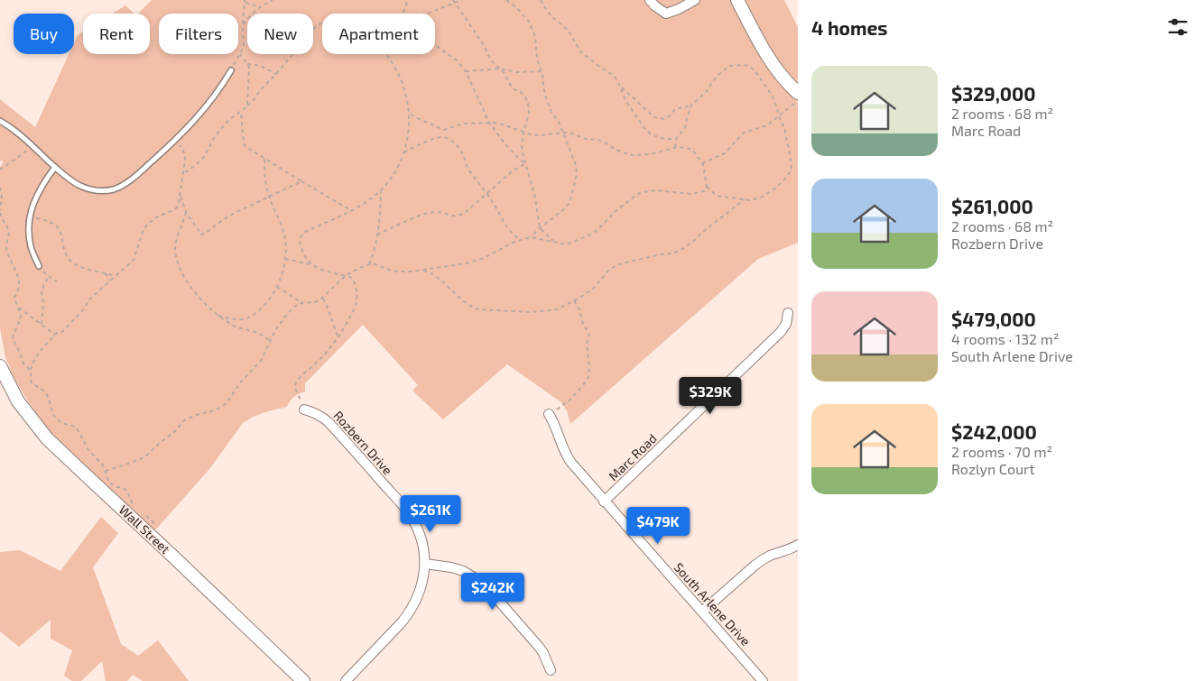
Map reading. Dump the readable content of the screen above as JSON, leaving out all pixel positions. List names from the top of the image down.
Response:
{
  "streets": {
    "street": [
      "Rozbern Drive",
      "Marc Road",
      "Wall Street",
      "South Arlene Drive"
    ]
  },
  "crossings": [
    ["Marc Road", "South Arlene Drive"]
  ],
  "page": {
    "heading": "4 homes",
    "chip": [
      "Buy",
      "Rent",
      "Filters",
      "New",
      "Apartment"
    ],
    "list": [
      {
        "name": "$329,000",
        "note": "2 rooms · 68 m² · Marc Road"
      },
      {
        "name": "$261,000",
        "note": "2 rooms · 68 m² · Rozbern Drive"
      },
      {
        "name": "$479,000",
        "note": "4 rooms · 132 m² · South Arlene Drive"
      },
      {
        "name": "$242,000",
        "note": "2 rooms · 70 m² · Rozlyn Court"
      }
    ],
    "price": [
      "$329K",
      "$261K",
      "$479K",
      "$242K"
    ]
  }
}
